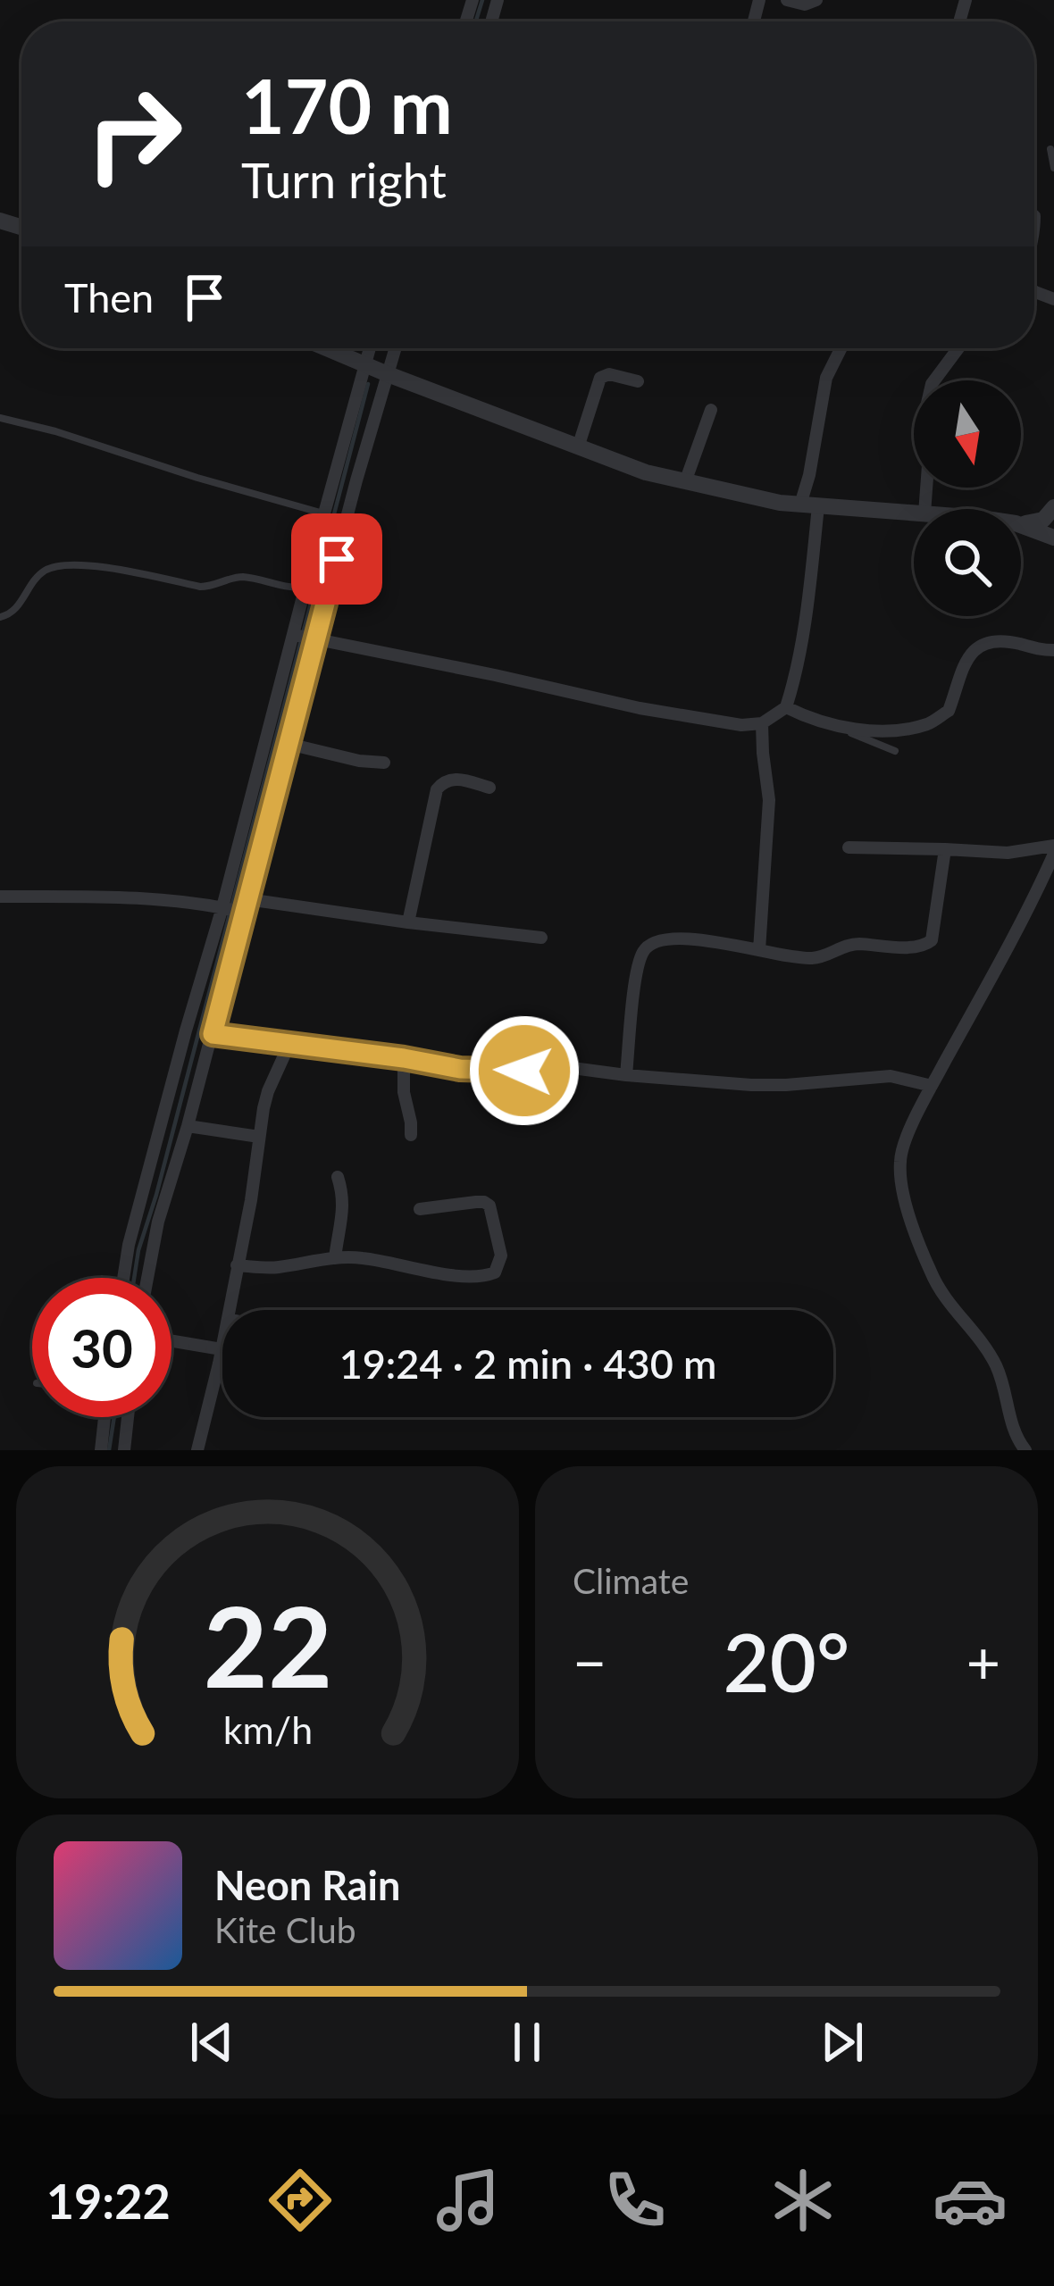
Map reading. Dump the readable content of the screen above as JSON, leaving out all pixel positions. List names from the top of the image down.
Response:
{
  "north": "bottom",
  "page": {
    "turn": ["170 m", "Turn right"],
    "then": "Then",
    "limit": "30",
    "trip": "19:24 · 2 min · 430 m",
    "tile": "Climate",
    "heat": ["−", "20°", "+"],
    "song": ["Neon Rain", "Kite Club"],
    "tabs": "19:22",
    "gauge": ["22", "km/h"]
  }
}
